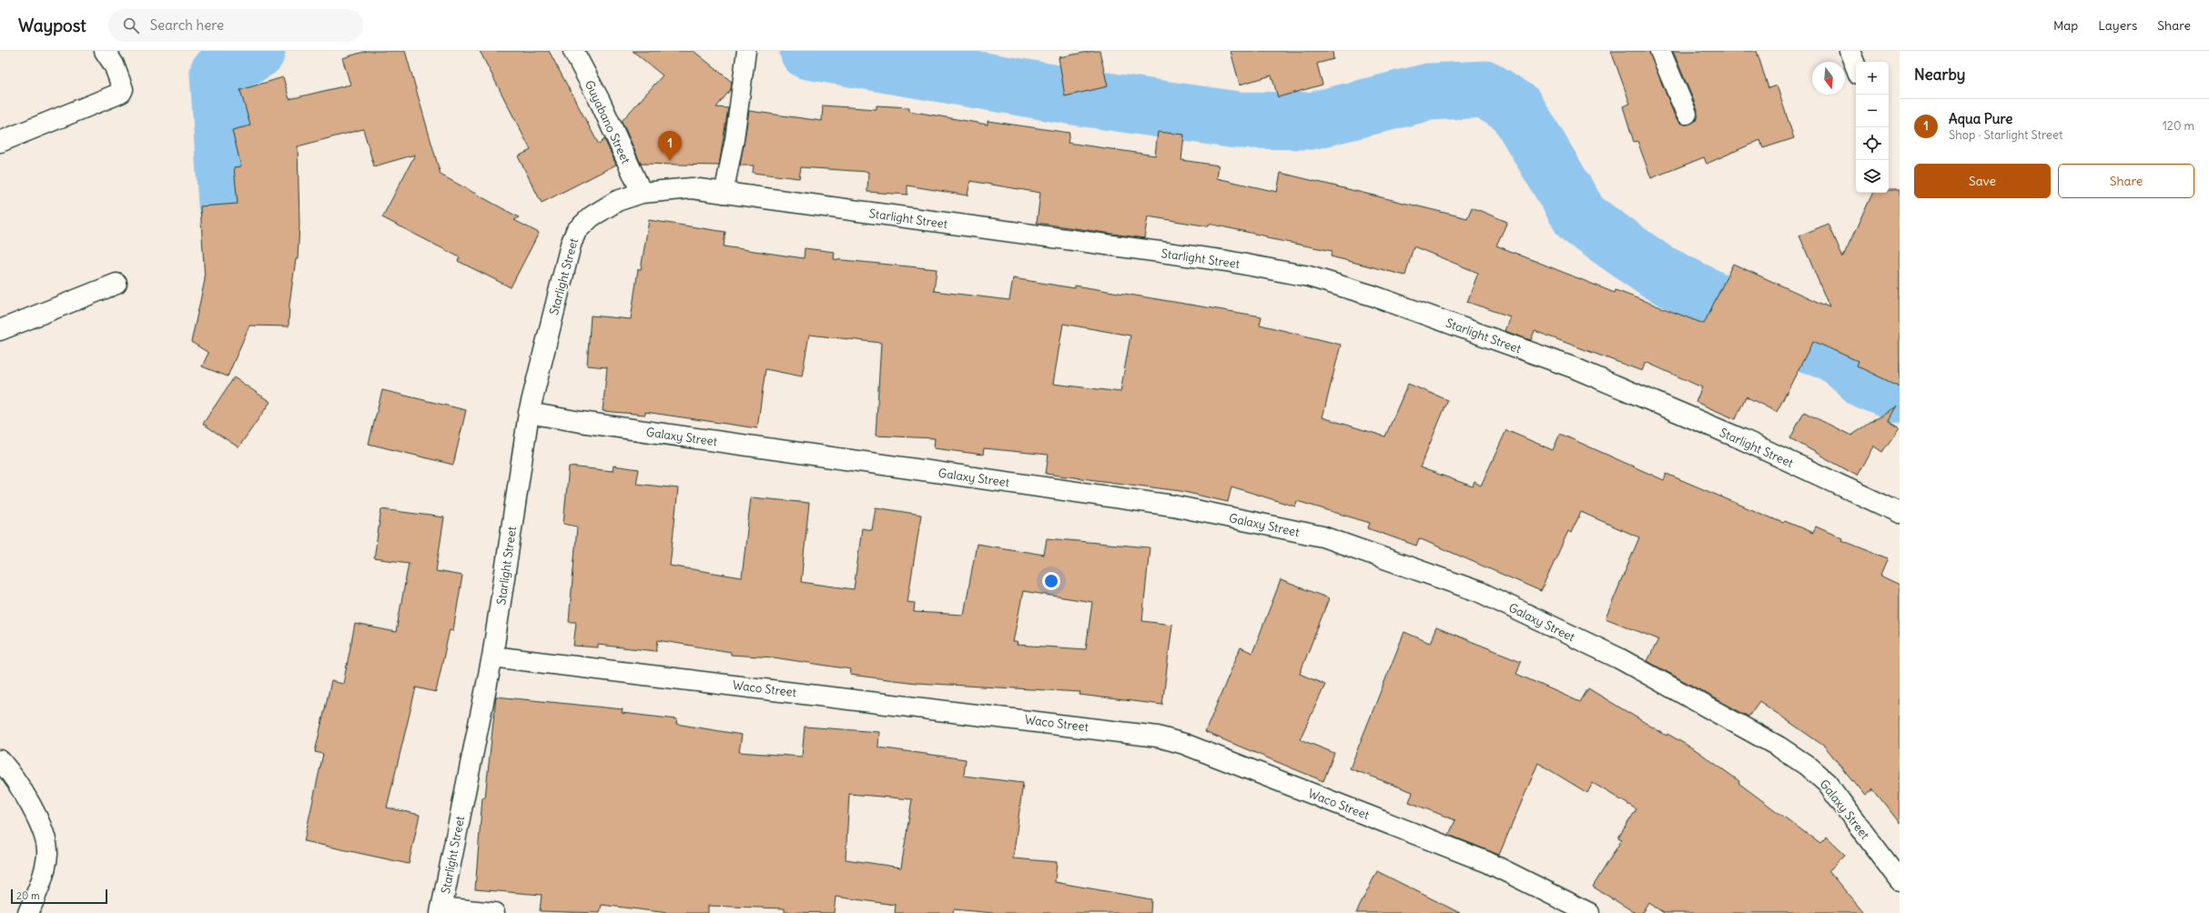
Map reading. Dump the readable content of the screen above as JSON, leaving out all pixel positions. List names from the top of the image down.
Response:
{
  "streets": {
    "street": [
      "Guyabano Street",
      "Starlight Street",
      "Galaxy Street",
      "Waco Street"
    ]
  },
  "crossings": [
    ["Guyabano Street", "Starlight Street"],
    ["Starlight Street", "Galaxy Street"],
    ["Starlight Street", "Waco Street"]
  ],
  "scale_bar": "20 m",
  "north": "bottom",
  "page": {
    "header": "Waypost",
    "search": "Search here",
    "nav": ["Map", "Layers", "Share"],
    "heading": "Nearby",
    "map_buttons": ["+", "−"],
    "list": [
      {
        "mark": "1",
        "name": "Aqua Pure",
        "note": "Shop · Starlight Street",
        "value": "120 m"
      }
    ],
    "pins": "1",
    "buttons": ["Save", "Share"],
    "scale": "20 m"
  }
}
